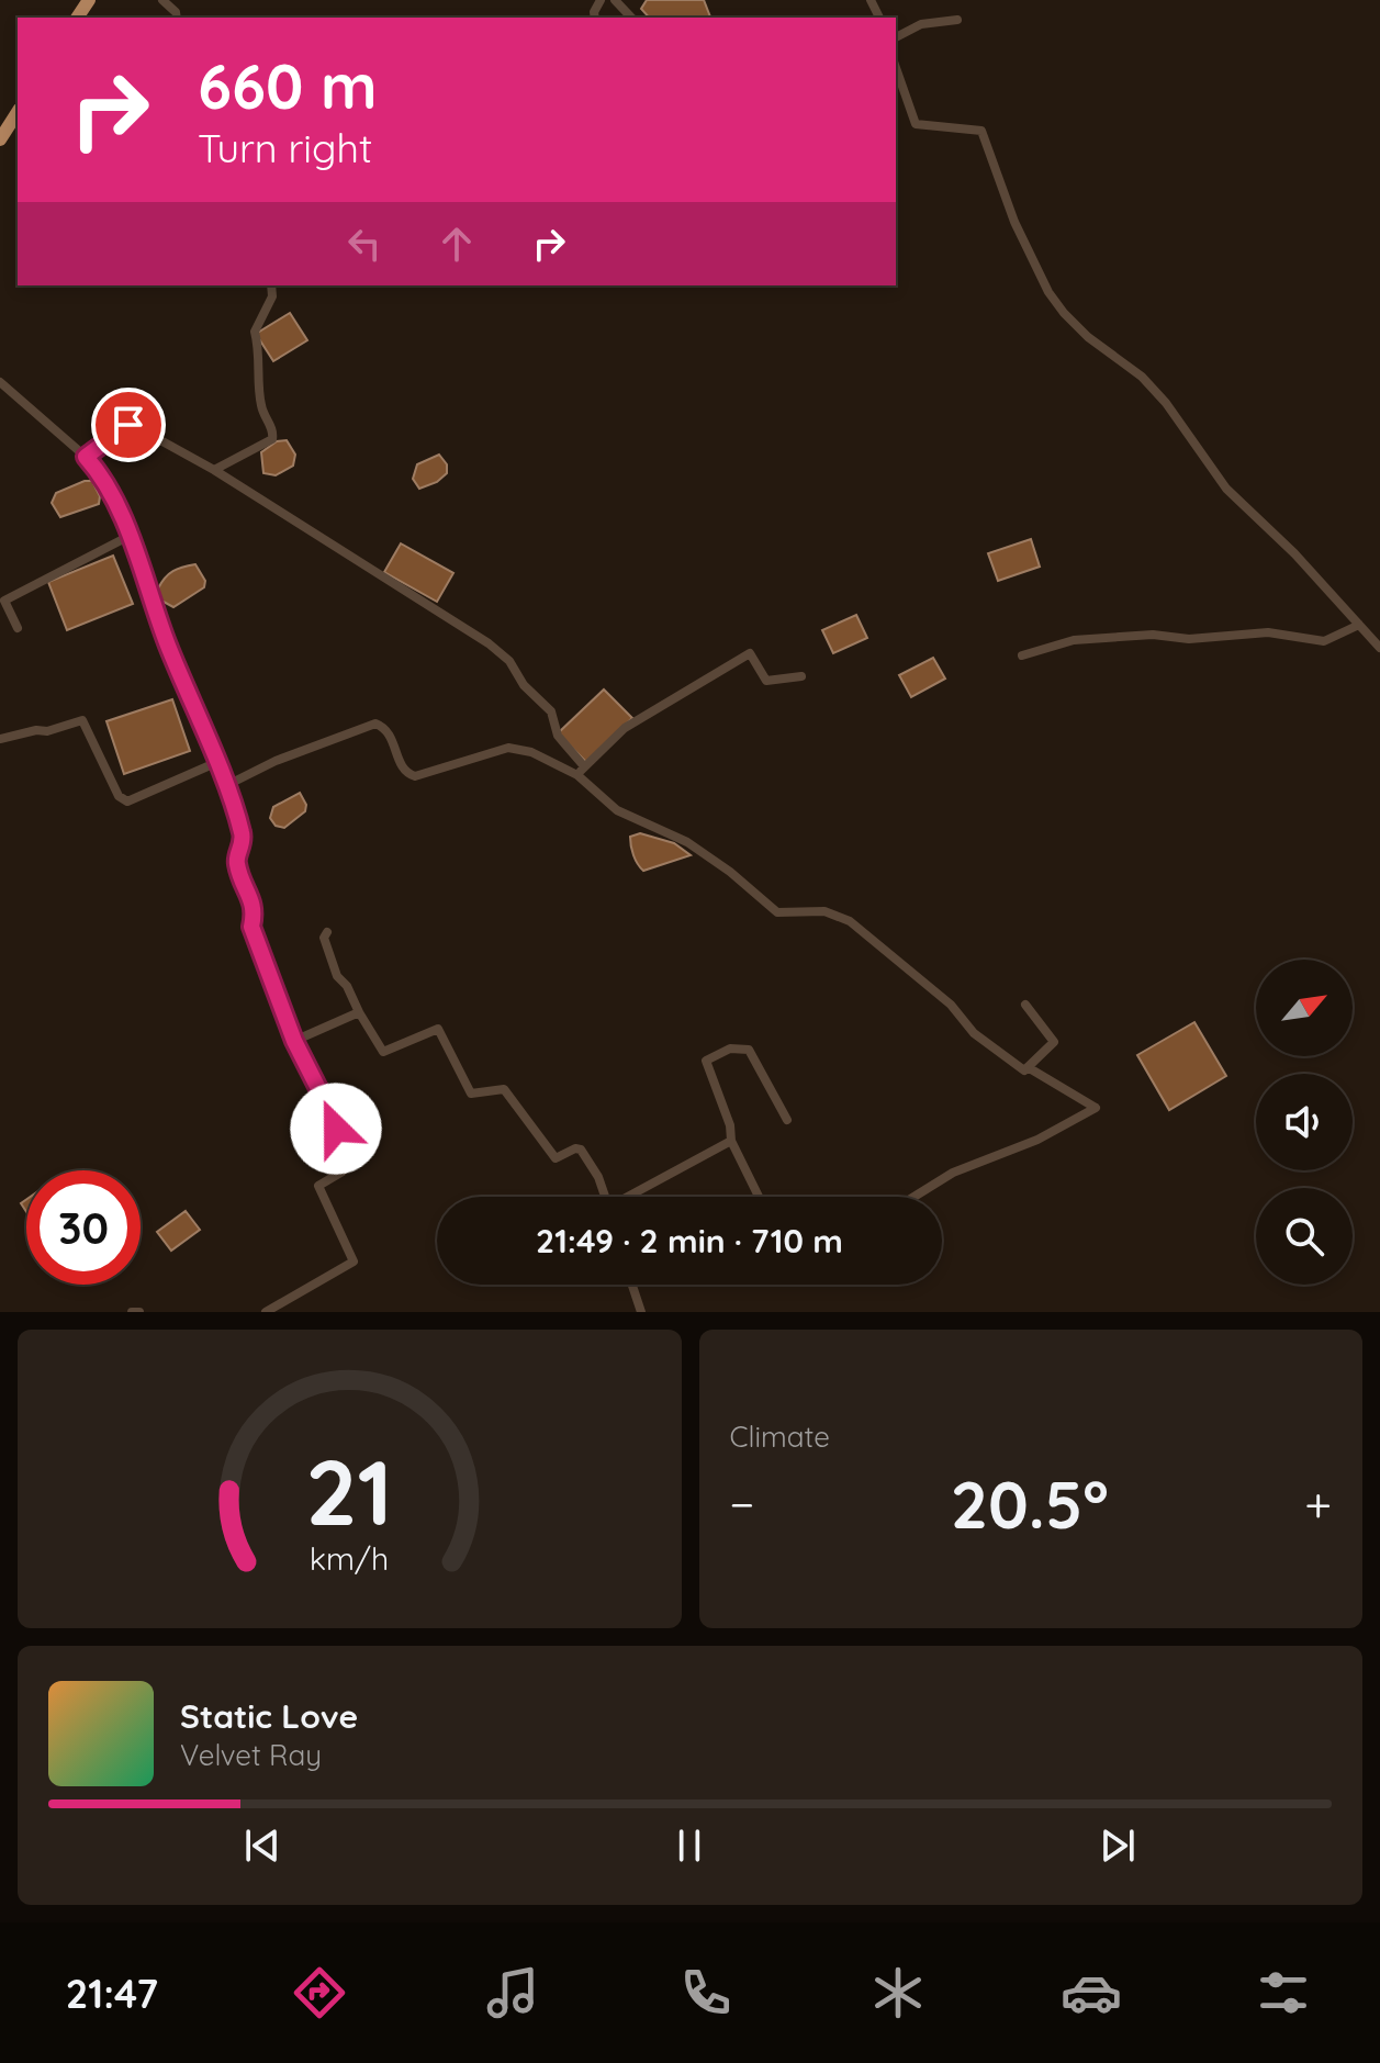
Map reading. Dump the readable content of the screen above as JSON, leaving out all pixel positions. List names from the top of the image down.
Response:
{
  "north": "top right",
  "page": {
    "turn": ["660 m", "Turn right"],
    "limit": "30",
    "trip": "21:49 · 2 min · 710 m",
    "tile": "Climate",
    "heat": ["−", "20.5°", "+"],
    "song": ["Static Love", "Velvet Ray"],
    "tabs": "21:47",
    "gauge": ["21", "km/h"]
  }
}
